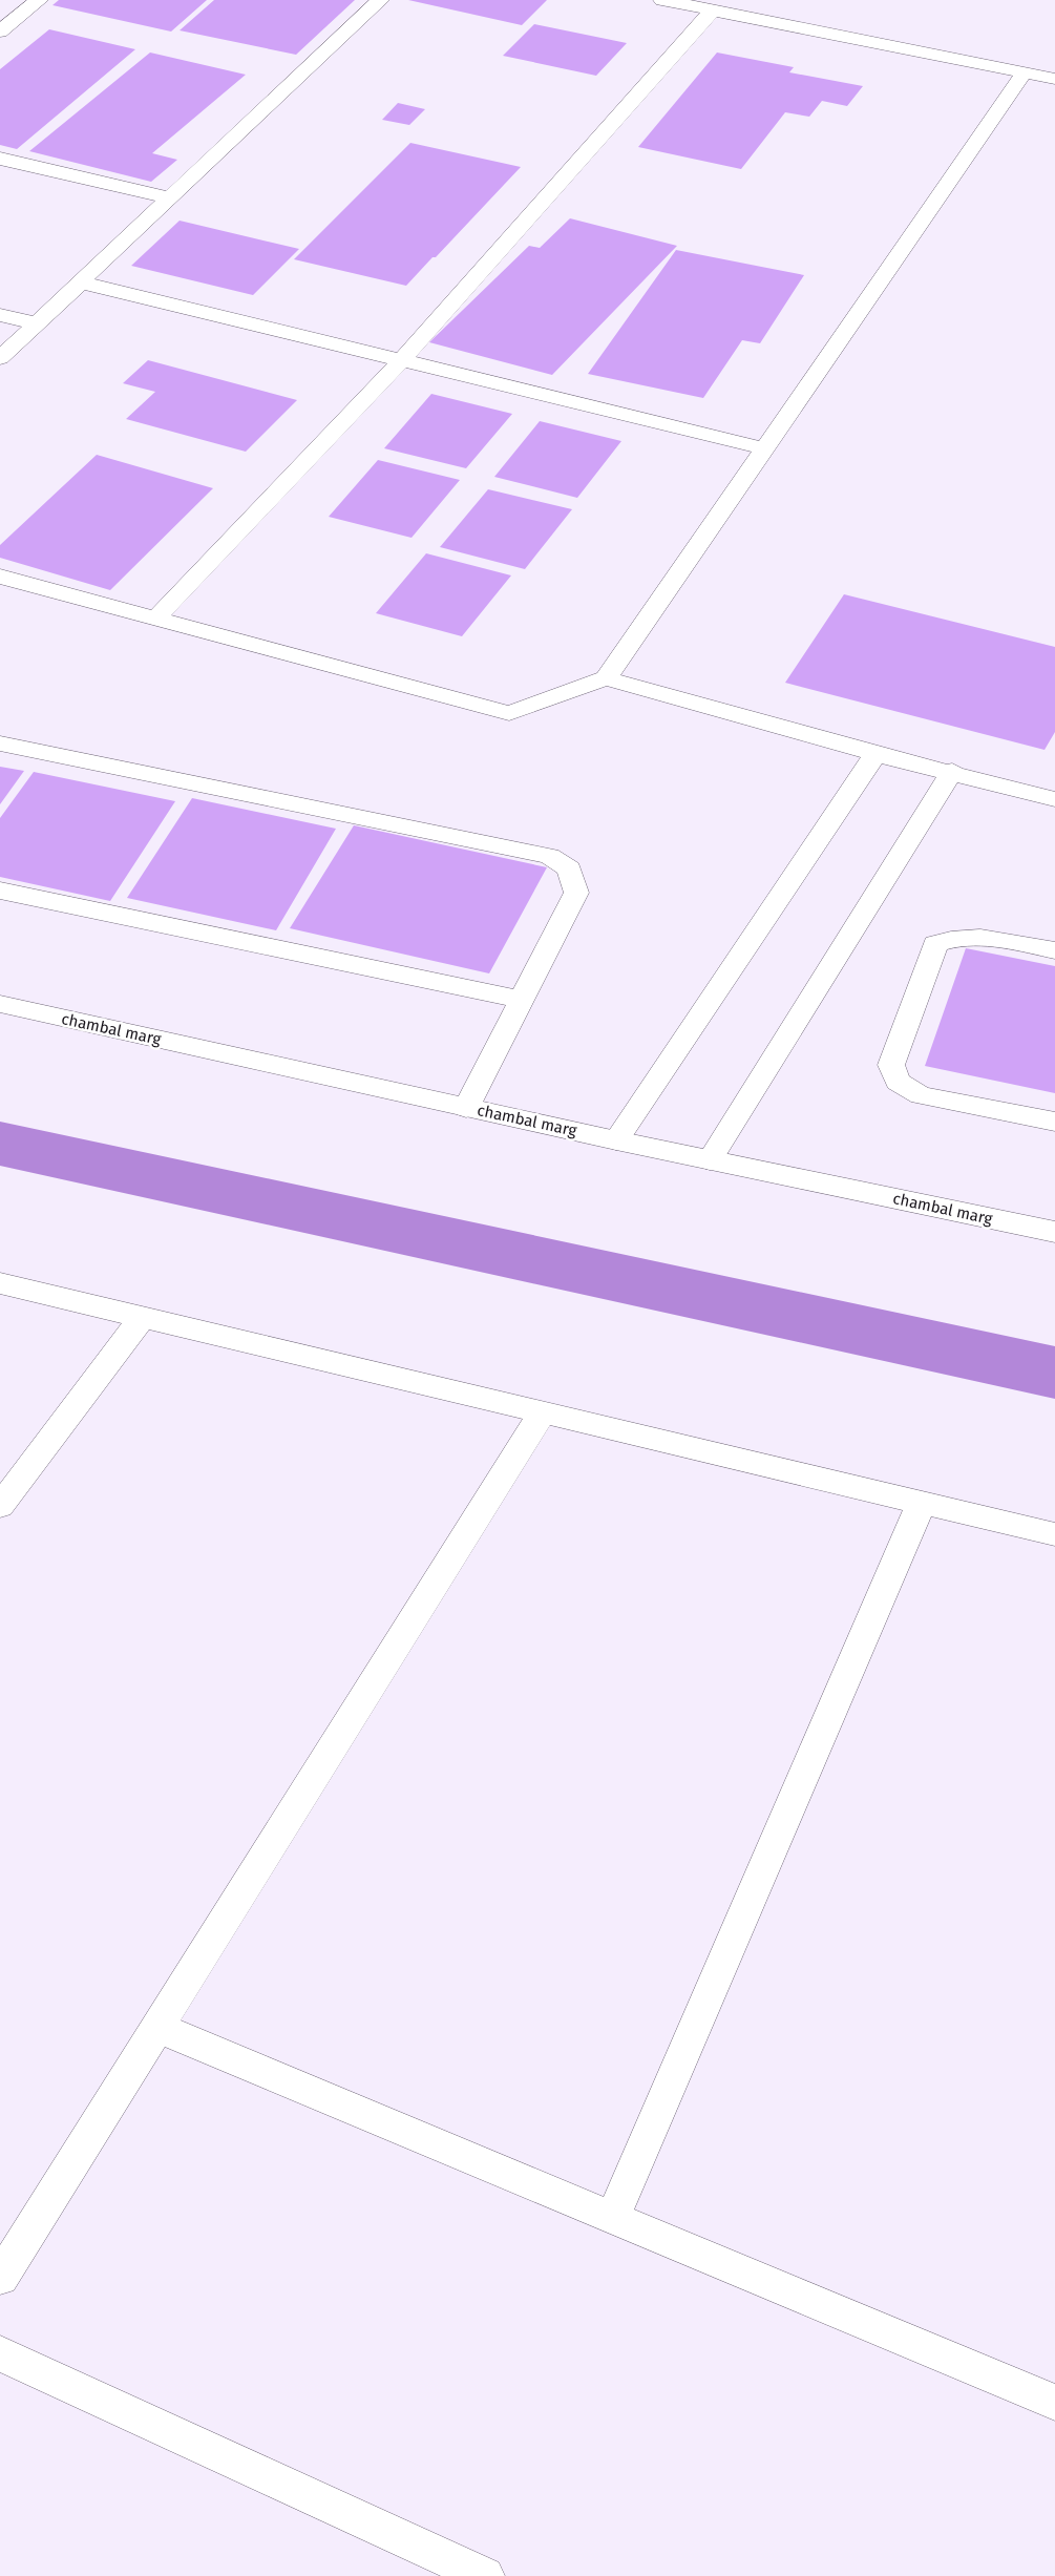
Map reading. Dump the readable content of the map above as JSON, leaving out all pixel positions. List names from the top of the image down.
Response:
{
  "streets": {
    "street": ["chambal marg"]
  }
}
